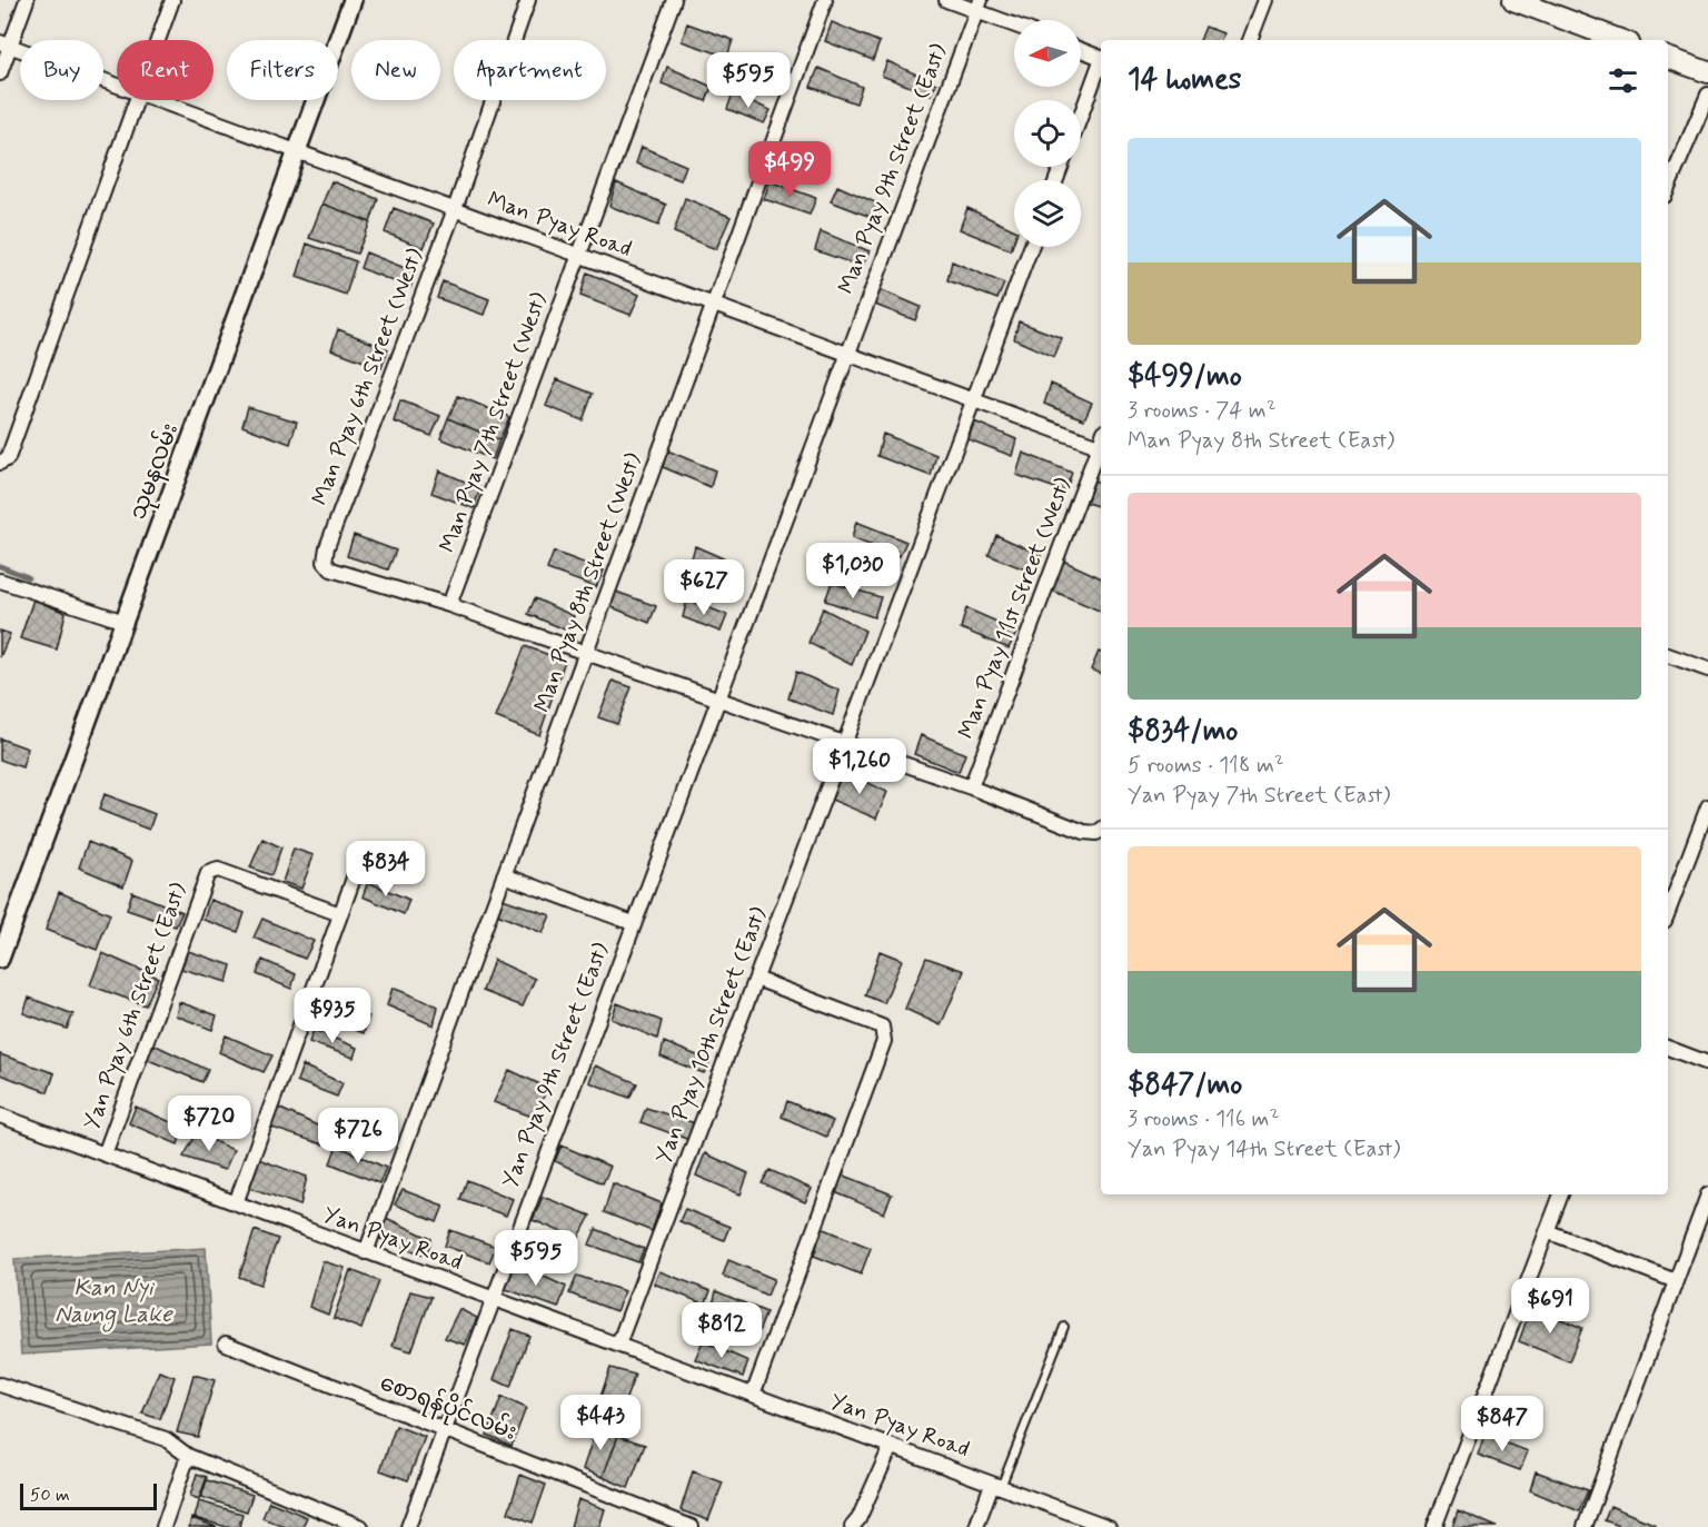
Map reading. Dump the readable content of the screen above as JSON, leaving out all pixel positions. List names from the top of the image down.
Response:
{
  "streets": {
    "street": [
      "Man Pyay 9th Street (East)",
      "Man Pyay Road",
      "Man Pyay 6th Street (West)",
      "Man Pyay 7th Street (West)",
      "သုမနလမ်း",
      "Man Pyay 8th Street (West)",
      "Man Pyay 11st Street (West)",
      "Yan Pyay 6th Street (East)",
      "Yan Pyay 10th Street (East)",
      "Yan Pyay 9th Street (East)",
      "Yan Pyay Road",
      "စောရန်ပိုင်လမ်း"
    ]
  },
  "crossings": [
    ["Man Pyay 9th Street (East)", "Man Pyay Road"],
    ["Man Pyay 9th Street (East)", "Yan Pyay 9th Street (East)"],
    ["Man Pyay Road", "Man Pyay 6th Street (West)"],
    ["Man Pyay Road", "Man Pyay 7th Street (West)"],
    ["Man Pyay Road", "သုမနလမ်း"],
    ["Man Pyay Road", "Man Pyay 8th Street (West)"],
    ["Man Pyay Road", "Yan Pyay 10th Street (East)"],
    ["Man Pyay 6th Street (West)", "Man Pyay 7th Street (West)"],
    ["Man Pyay 8th Street (West)", "Yan Pyay Road"],
    ["Yan Pyay 6th Street (East)", "Yan Pyay Road"],
    ["Yan Pyay 10th Street (East)", "Yan Pyay Road"],
    ["Yan Pyay 9th Street (East)", "Yan Pyay Road"],
    ["Yan Pyay 9th Street (East)", "စောရန်ပိုင်လမ်း"]
  ],
  "water": ["Kan Nyi Naung Lake"],
  "scale_bar": "50 m",
  "north": "left",
  "page": {
    "chip": [
      "Buy",
      "Rent",
      "Filters",
      "New",
      "Apartment"
    ],
    "heading": "14 homes",
    "price": [
      "$595",
      "$499",
      "$1,030",
      "$627",
      "$1,260",
      "$834",
      "$935",
      "$720",
      "$726",
      "$595",
      "$691",
      "$812",
      "$443",
      "$847"
    ],
    "list": [
      {
        "name": "$499/mo",
        "note": "3 rooms · 74 m² · Man Pyay 8th Street (East)"
      },
      {
        "name": "$834/mo",
        "note": "5 rooms · 118 m² · Yan Pyay 7th Street (East)"
      },
      {
        "name": "$847/mo",
        "note": "3 rooms · 116 m² · Yan Pyay 14th Street (East)"
      }
    ],
    "scale": "50 m"
  }
}
